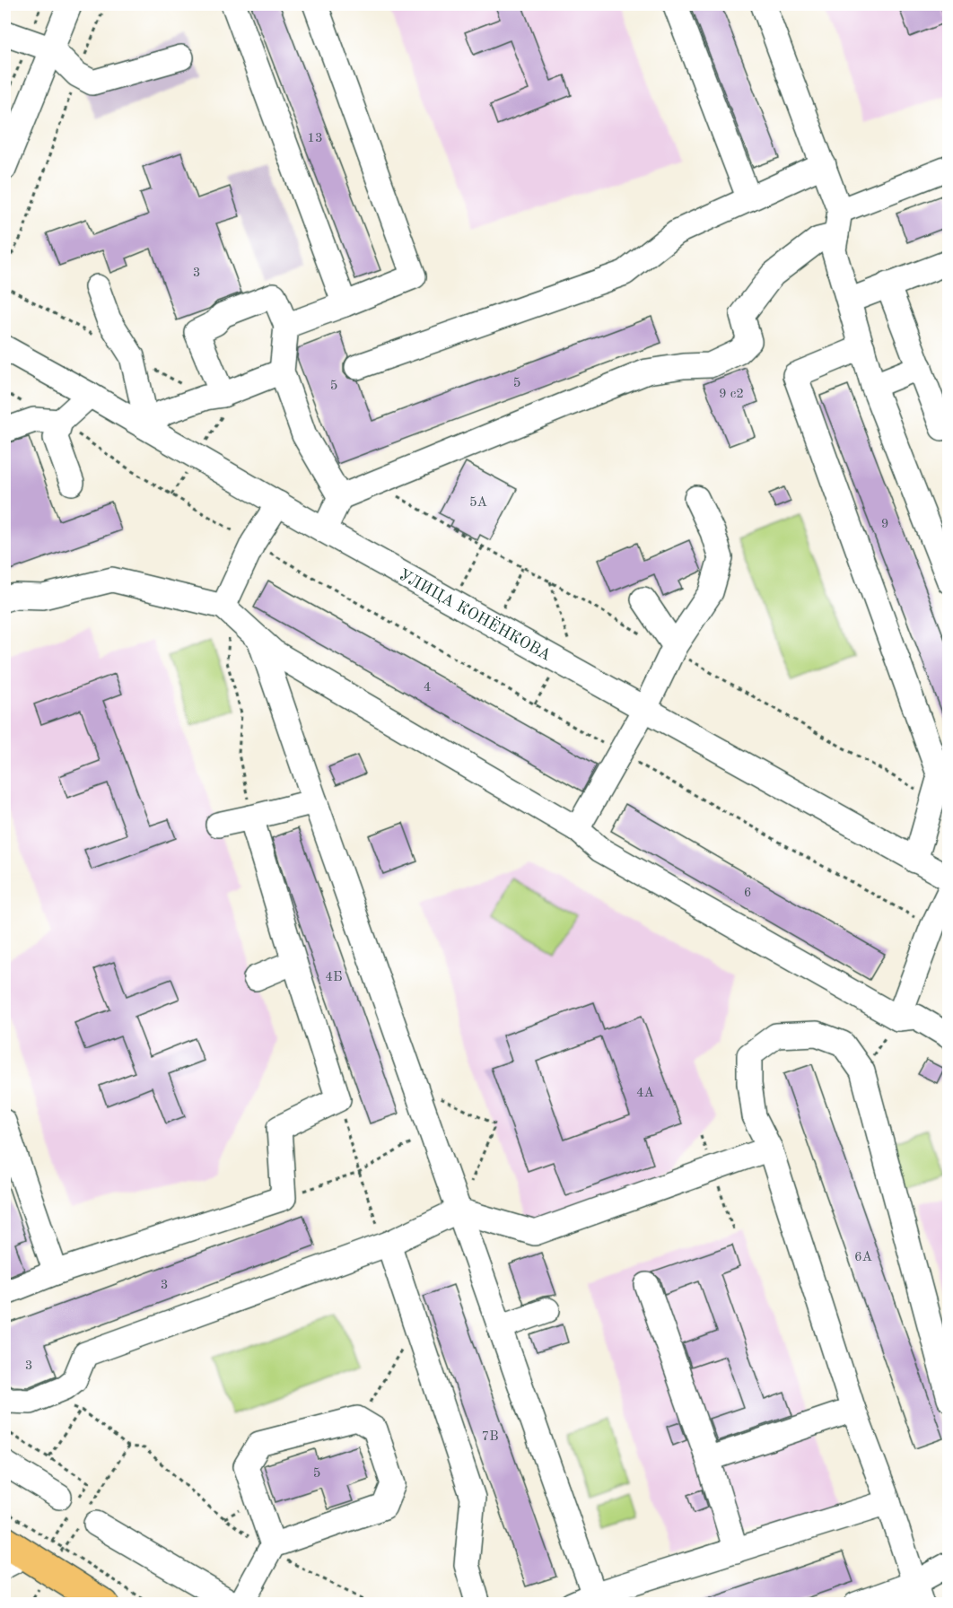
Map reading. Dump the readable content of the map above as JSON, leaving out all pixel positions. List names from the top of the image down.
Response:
{
  "streets": {
    "street": ["УЛИЦА КОНЁНКОВА"]
  },
  "house_numbers": [
    "13",
    "3",
    "5",
    "5",
    "9 с2",
    "5А",
    "9",
    "4",
    "6",
    "4Б",
    "4А",
    "6А",
    "3",
    "3",
    "7В",
    "5"
  ]
}
